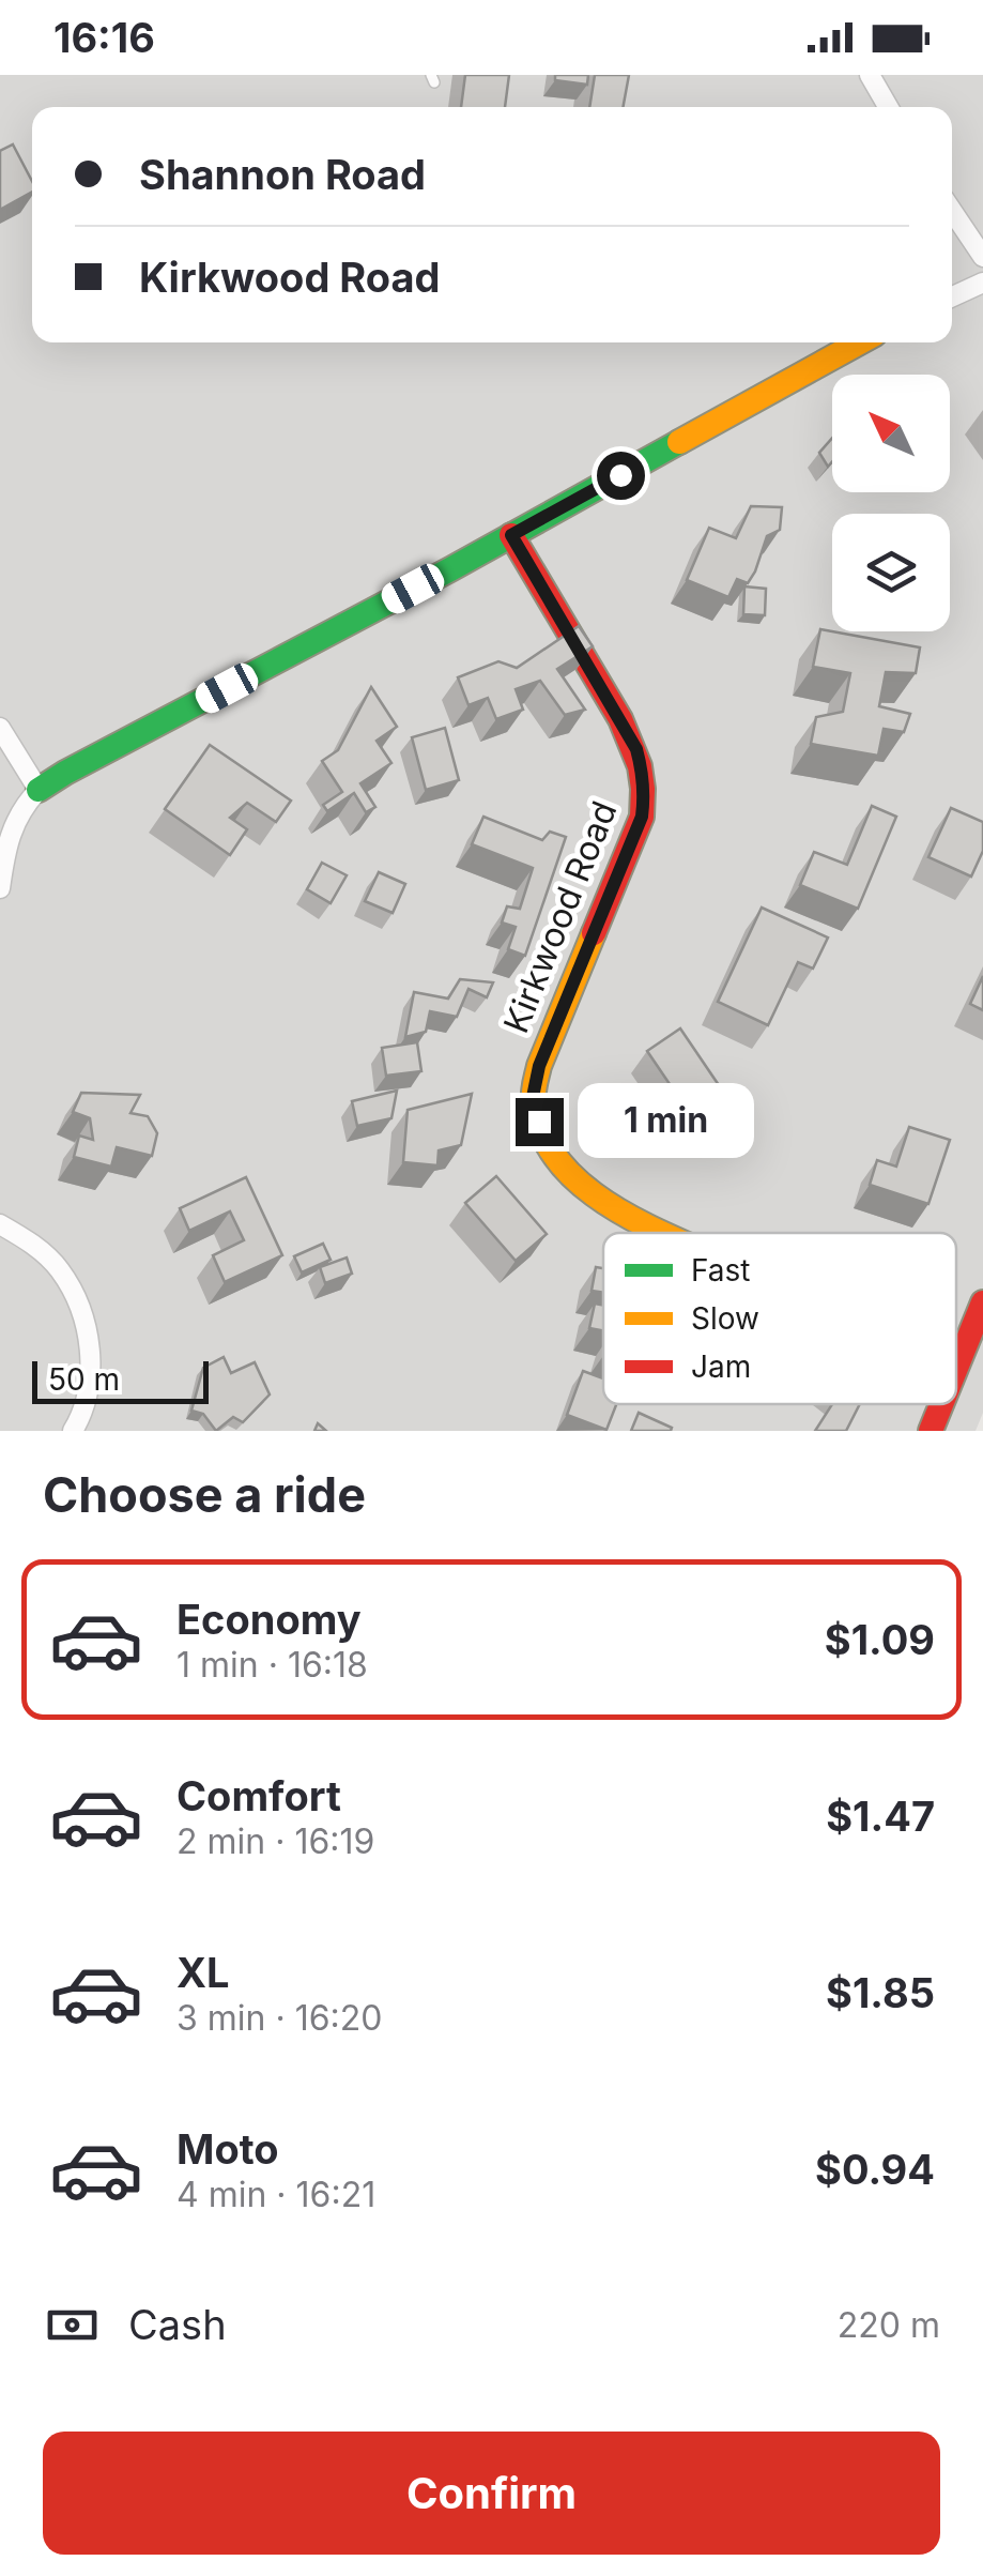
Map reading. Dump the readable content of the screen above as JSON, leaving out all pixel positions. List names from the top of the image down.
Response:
{
  "streets": {
    "street": ["Kirkwood Road"]
  },
  "legend": ["Fast", "Slow", "Jam"],
  "scale_bar": "50 m",
  "north": "top left",
  "page": {
    "status": "16:16",
    "banner": ["Shannon Road", "Kirkwood Road"],
    "bubble": "1 min",
    "scale": "50 m",
    "heading": "Choose a ride",
    "list": [
      {
        "name": "Economy",
        "note": "1 min · 16:18",
        "value": "$1.09"
      },
      {
        "name": "Comfort",
        "note": "2 min · 16:19",
        "value": "$1.47"
      },
      {
        "name": "XL",
        "note": "3 min · 16:20",
        "value": "$1.85"
      },
      {
        "name": "Moto",
        "note": "4 min · 16:21",
        "value": "$0.94"
      }
    ],
    "pay": ["Cash", "220 m"],
    "buttons": "Confirm"
  }
}
